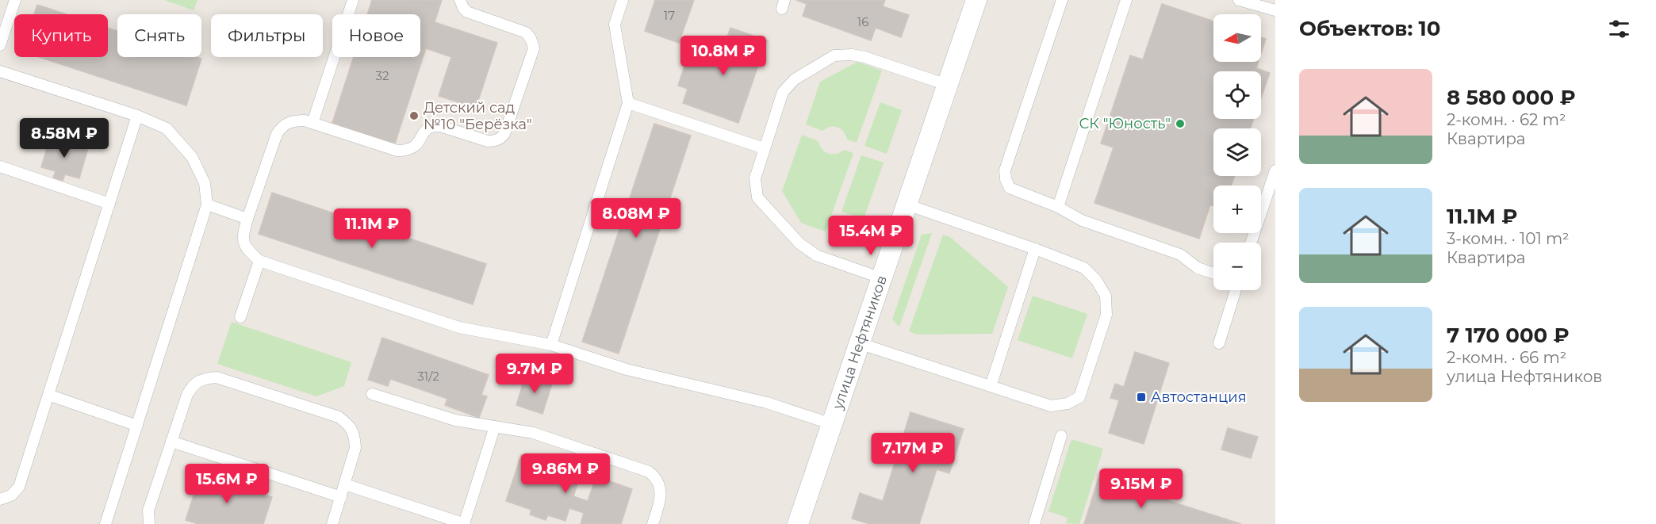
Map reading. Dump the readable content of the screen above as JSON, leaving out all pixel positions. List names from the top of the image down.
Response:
{
  "streets": {
    "street": ["улица Нефтяников"]
  },
  "places": {
    "other": ["Детский сад №10 \"Берёзка\"", "СК \"Юность\""],
    "transit": ["Автостанция"]
  },
  "house_numbers": [
    "17",
    "16",
    "32",
    "31/2"
  ],
  "north": "left",
  "page": {
    "heading": "Объектов: 10",
    "map_buttons": ["+", "−"],
    "chip": [
      "Купить",
      "Снять",
      "Фильтры",
      "Новое"
    ],
    "price": [
      "10.8M ₽",
      "8.58M ₽",
      "8.08M ₽",
      "11.1M ₽",
      "15.4M ₽",
      "9.7M ₽",
      "7.17M ₽",
      "9.86M ₽",
      "15.6M ₽",
      "9.15M ₽"
    ],
    "list": [
      {
        "name": "8 580 000 ₽",
        "note": "2-комн. · 62 m² · Квартира"
      },
      {
        "name": "11.1M ₽",
        "note": "3-комн. · 101 m² · Квартира"
      },
      {
        "name": "7 170 000 ₽",
        "note": "2-комн. · 66 m² · улица Нефтяников"
      }
    ]
  }
}
